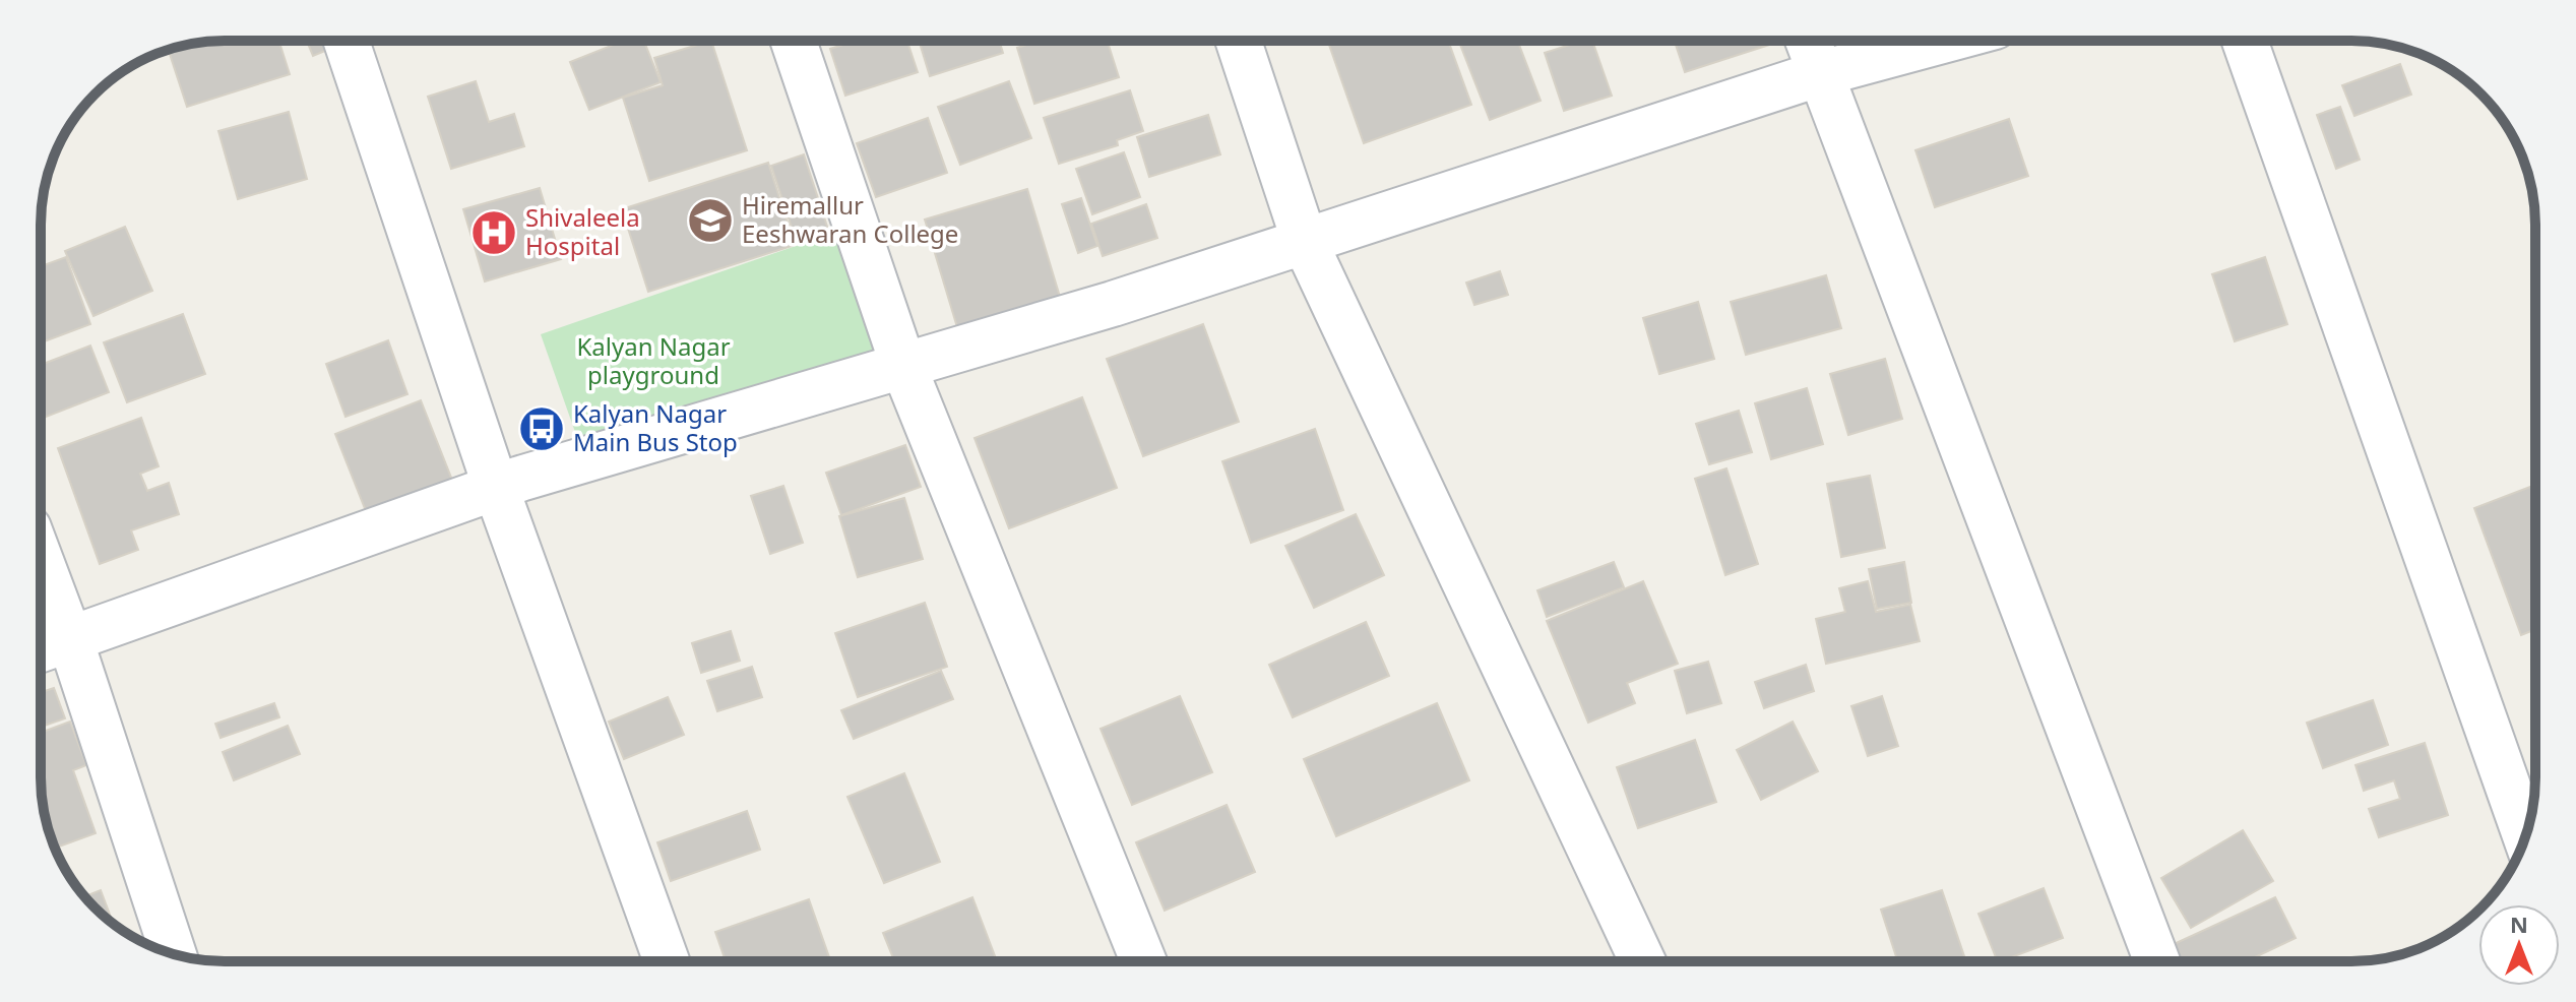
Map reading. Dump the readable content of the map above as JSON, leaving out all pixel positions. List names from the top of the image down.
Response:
{
  "parks": ["Kalyan Nagar playground"],
  "places": {
    "school or university": ["Hiremallur Eeshwaran College"],
    "hospital": ["Shivaleela Hospital"],
    "bus stop": ["Kalyan Nagar Main Bus Stop"]
  },
  "north": "top"
}
